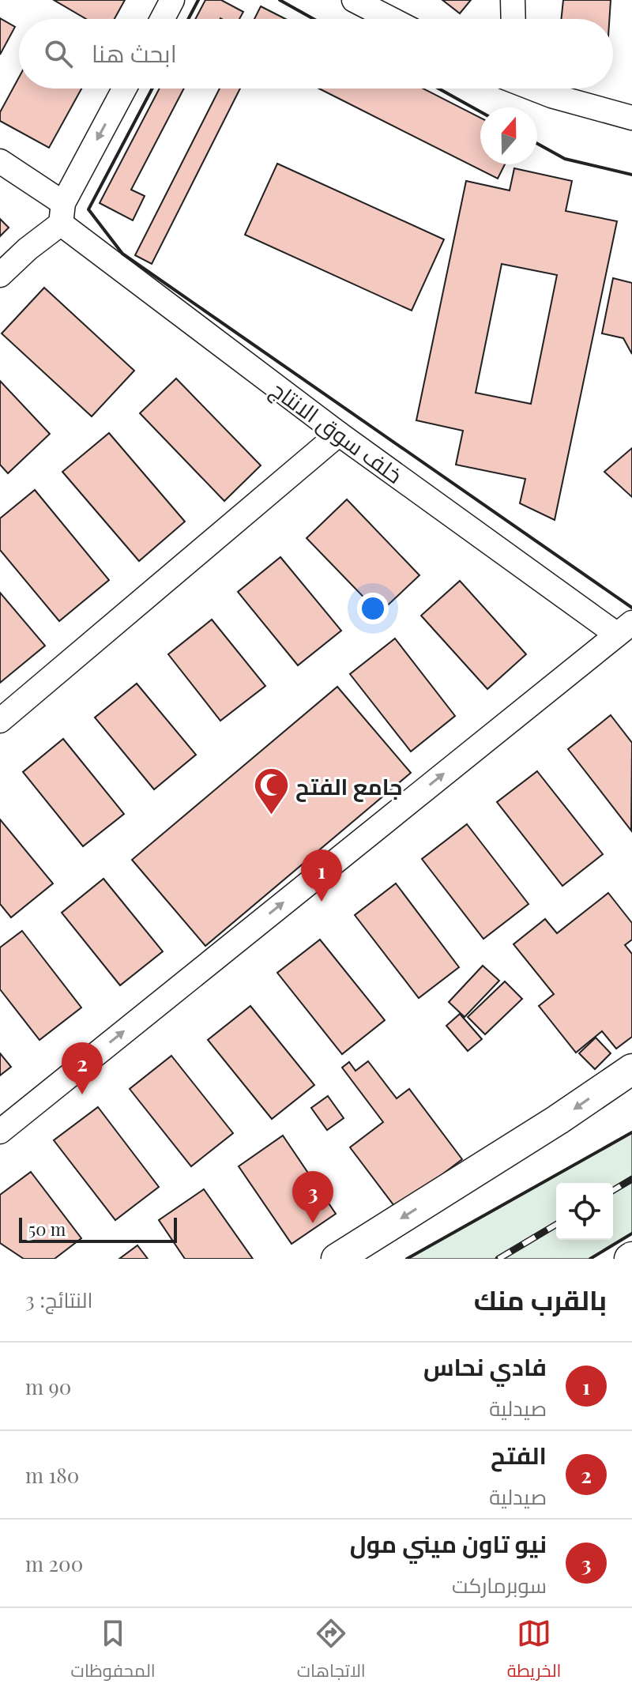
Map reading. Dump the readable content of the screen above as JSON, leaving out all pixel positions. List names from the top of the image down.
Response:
{
  "streets": {
    "street": ["خلف سوق الانتاج"]
  },
  "places": {
    "mosque": ["جامع الفتح"]
  },
  "scale_bar": "50 m",
  "north": "top",
  "page": {
    "search": "ابحث هنا",
    "pins": ["1", "2", "3"],
    "scale": "50 m",
    "heading": ["بالقرب منك", "النتائج: 3"],
    "list": [
      {
        "mark": "1",
        "name": "فادي نحاس",
        "note": "صيدلية",
        "value": "90 m"
      },
      {
        "mark": "2",
        "name": "الفتح",
        "note": "صيدلية",
        "value": "180 m"
      },
      {
        "mark": "3",
        "name": "نيو تاون ميني مول",
        "note": "سوبرماركت",
        "value": "200 m"
      }
    ],
    "nav": ["الخريطة", "الاتجاهات", "المحفوظات"]
  }
}
